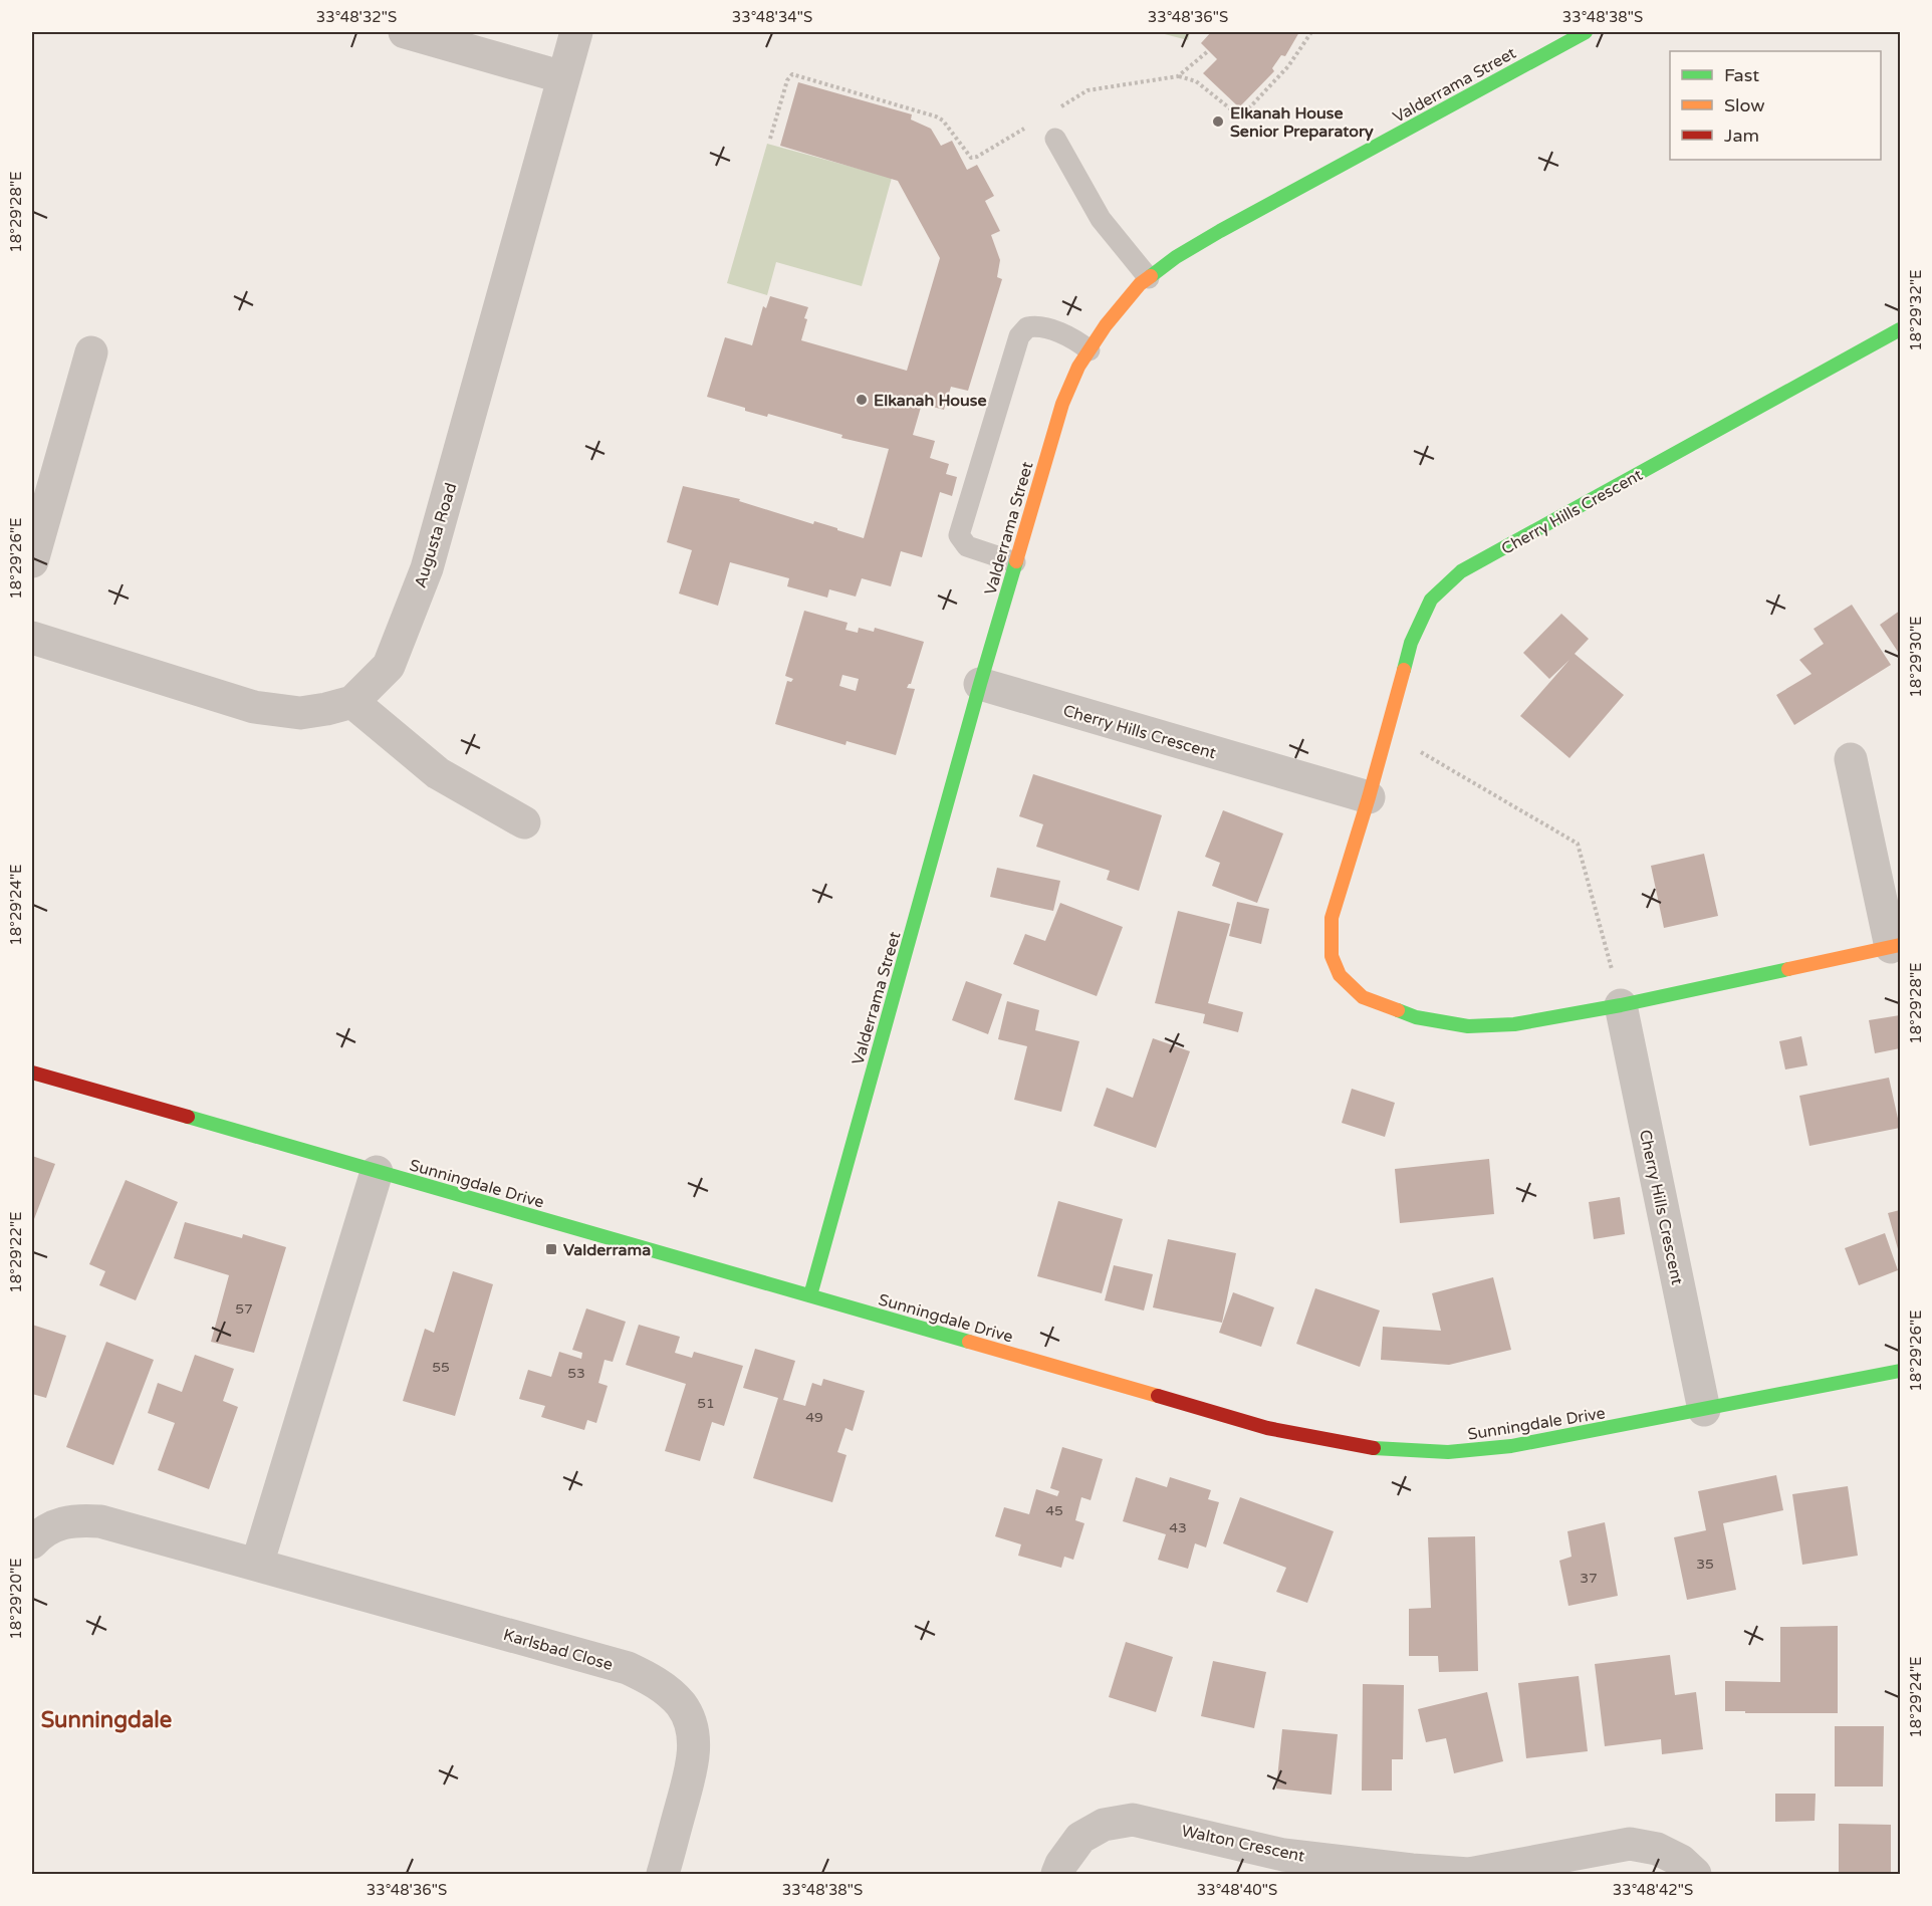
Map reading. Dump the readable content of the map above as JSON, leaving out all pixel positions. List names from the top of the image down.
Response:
{
  "streets": {
    "street": [
      "Valderrama Street",
      "Cherry Hills Crescent",
      "Augusta Road",
      "Sunningdale Drive",
      "Karlsbad Close",
      "Walton Crescent"
    ]
  },
  "crossings": [
    ["Valderrama Street", "Cherry Hills Crescent"],
    ["Valderrama Street", "Sunningdale Drive"],
    ["Cherry Hills Crescent", "Sunningdale Drive"]
  ],
  "districts": ["Sunningdale"],
  "places": {
    "other": ["Elkanah House Senior Preparatory", "Elkanah House"],
    "transit": ["Valderrama"]
  },
  "house_numbers": [
    "57",
    "55",
    "53",
    "51",
    "49",
    "45",
    "43",
    "35",
    "37"
  ],
  "legend": ["Fast", "Slow", "Jam"],
  "coordinates": [
    "33°48'32\"S",
    "33°48'34\"S",
    "33°48'36\"S",
    "33°48'38\"S",
    "18°29'28\"E",
    "18°29'32\"E",
    "18°29'26\"E",
    "18°29'30\"E",
    "18°29'24\"E",
    "18°29'22\"E",
    "18°29'20\"E",
    "33°48'40\"S",
    "33°48'42\"S"
  ]
}
